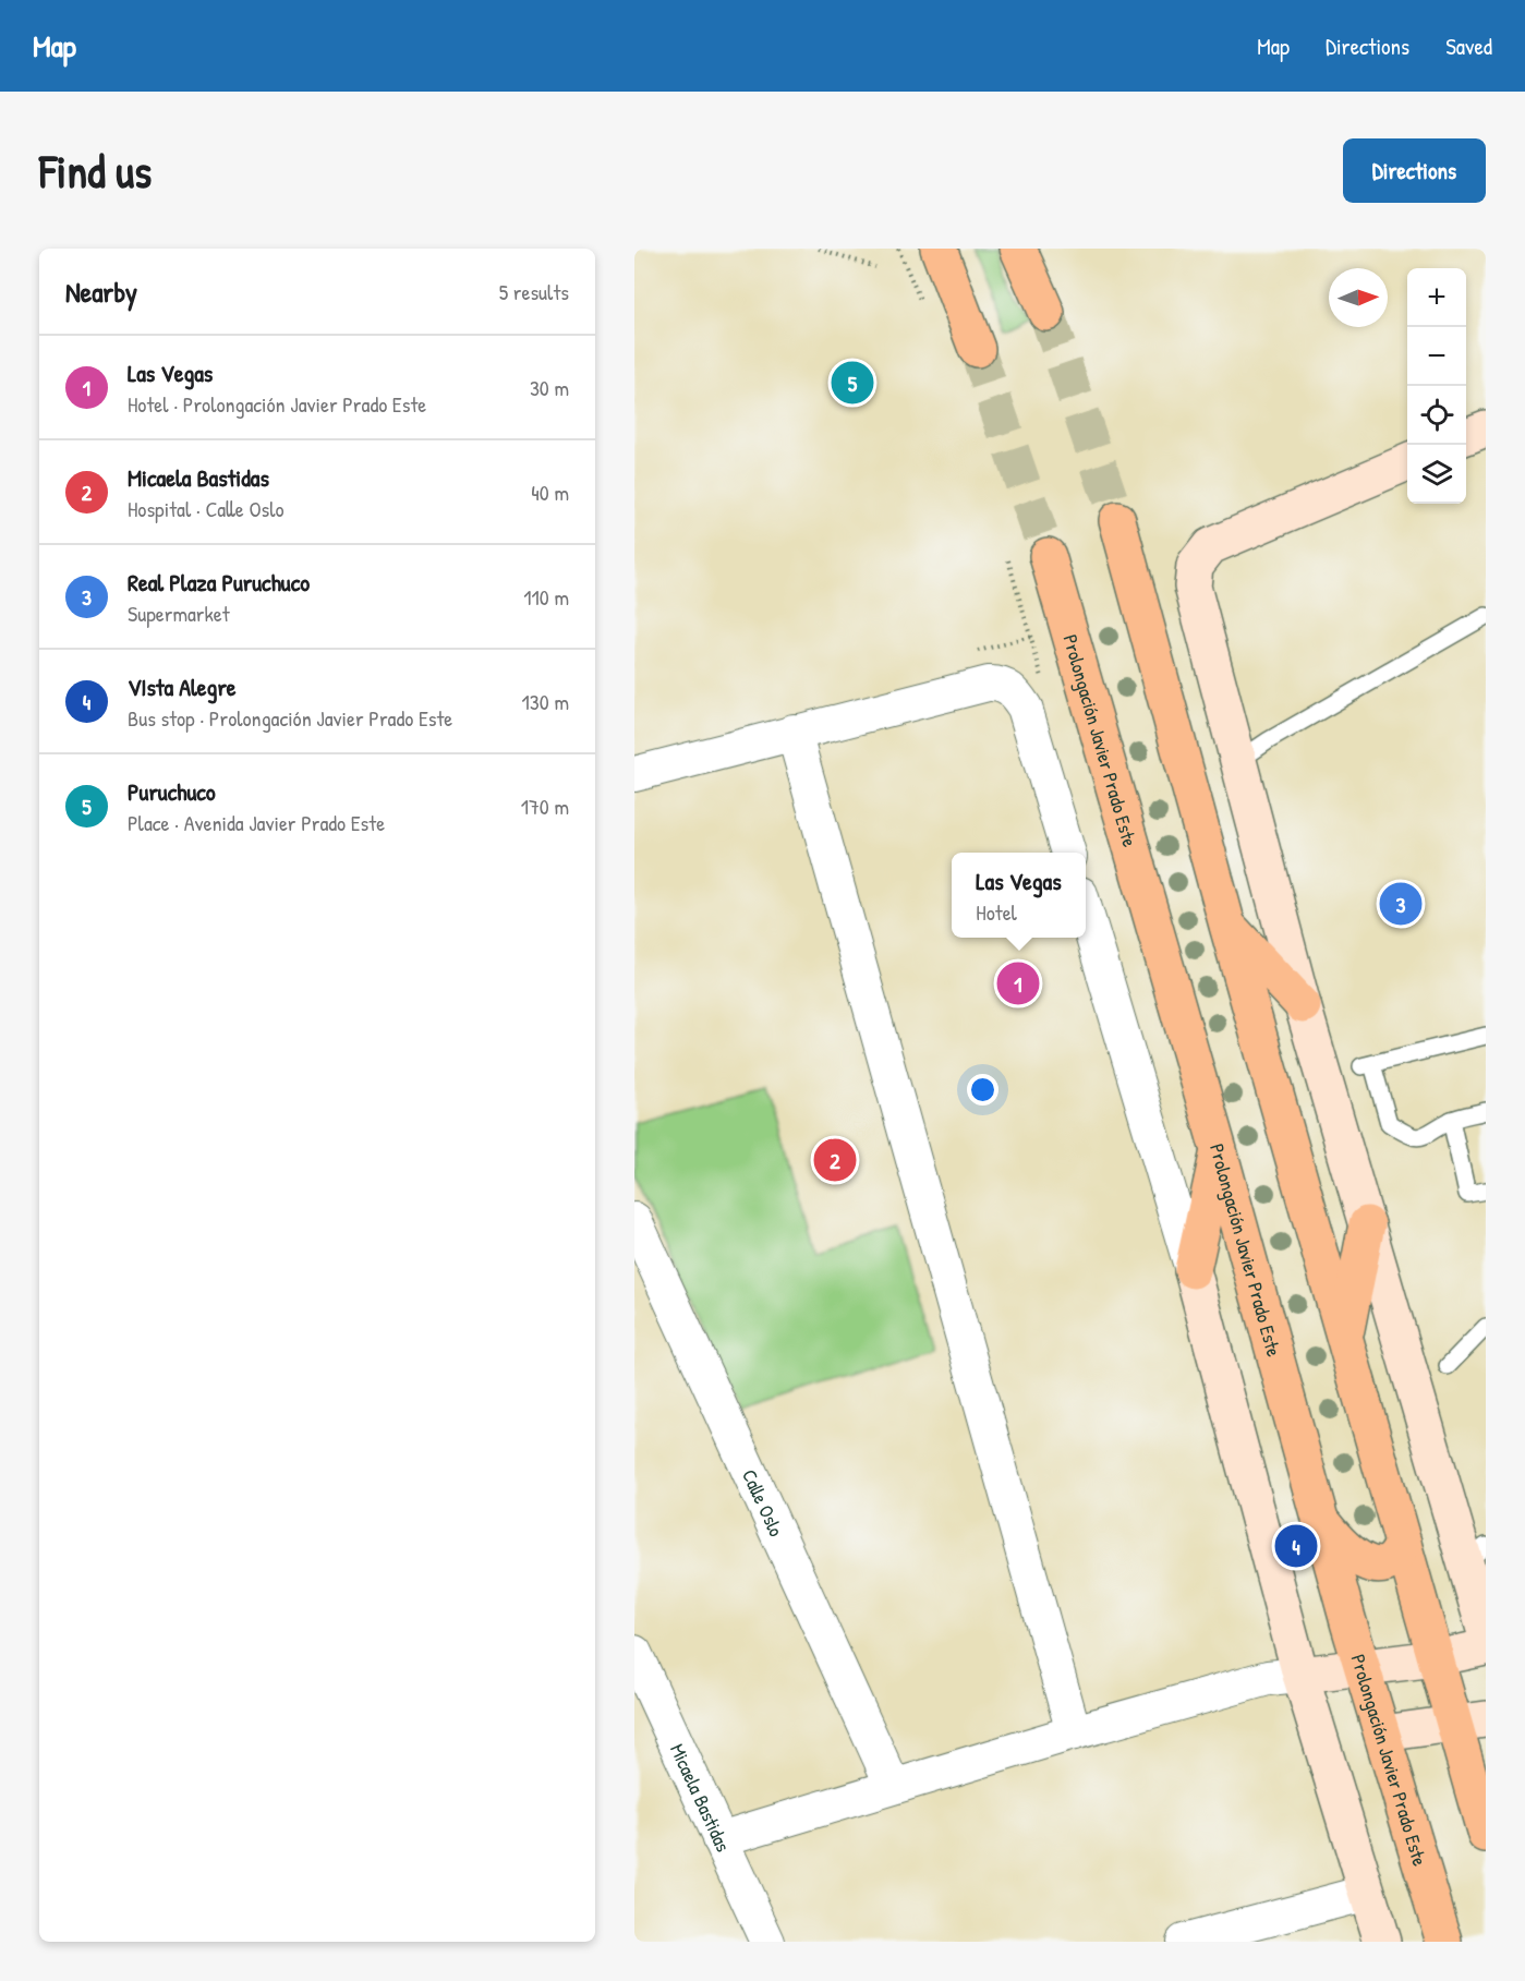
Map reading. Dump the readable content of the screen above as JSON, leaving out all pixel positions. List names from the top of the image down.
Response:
{
  "streets": {
    "main road": ["Prolongación Javier Prado Este"],
    "street": ["Calle Oslo", "Micaela Bastidas"]
  },
  "north": "right",
  "page": {
    "header": "Map",
    "nav": ["Map", "Directions", "Saved"],
    "buttons": "Directions",
    "title": "Find us",
    "heading": ["Nearby", "5 results"],
    "map_buttons": ["+", "−"],
    "list": [
      {
        "mark": "1",
        "name": "Las Vegas",
        "note": "Hotel · Prolongación Javier Prado Este",
        "value": "30 m"
      },
      {
        "mark": "2",
        "name": "Micaela Bastidas",
        "note": "Hospital · Calle Oslo",
        "value": "40 m"
      },
      {
        "mark": "3",
        "name": "Real Plaza Puruchuco",
        "note": "Supermarket",
        "value": "110 m"
      },
      {
        "mark": "4",
        "name": "VIsta Alegre",
        "note": "Bus stop · Prolongación Javier Prado Este",
        "value": "130 m"
      },
      {
        "mark": "5",
        "name": "Puruchuco",
        "note": "Place · Avenida Javier Prado Este",
        "value": "170 m"
      }
    ],
    "pins": [
      "5",
      "3",
      "1",
      "2",
      "4"
    ],
    "popup": ["Las Vegas", "Hotel"]
  }
}
